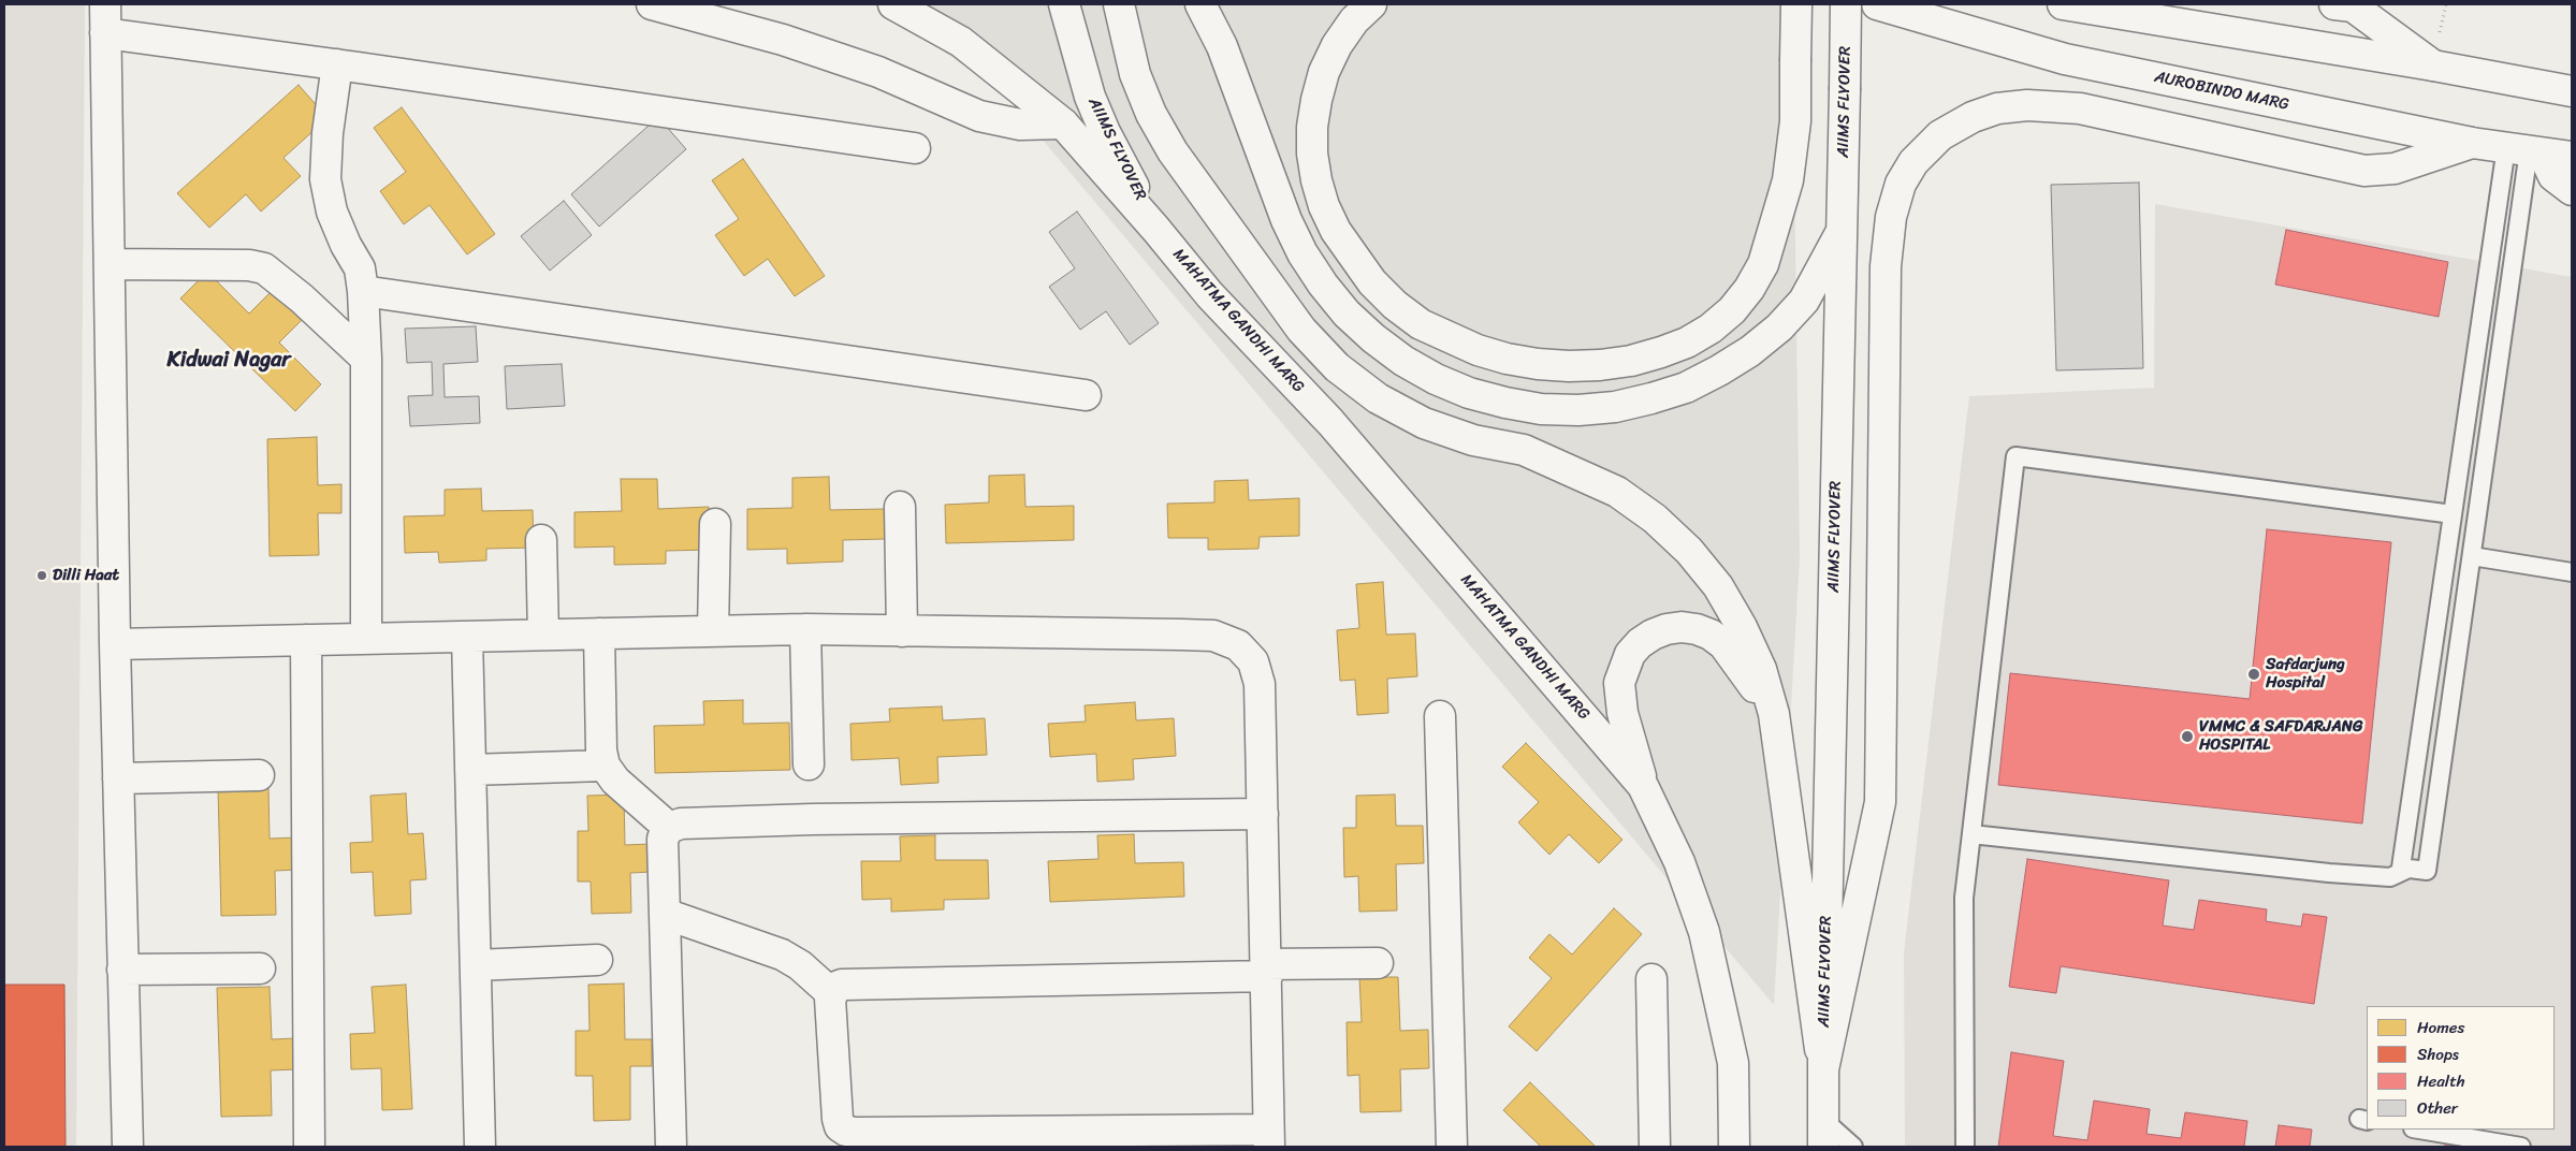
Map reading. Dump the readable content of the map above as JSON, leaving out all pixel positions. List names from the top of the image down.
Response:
{
  "streets": {
    "main road": ["AUROBINDO MARG", "AIIMS FLYOVER", "MAHATMA GANDHI MARG"]
  },
  "crossings": [
    ["AIIMS FLYOVER", "MAHATMA GANDHI MARG"]
  ],
  "districts": ["Kidwai Nagar"],
  "places": ["Dilli Haat", "Safdarjung Hospital", "VMMC & SAFDARJANG HOSPITAL"],
  "legend": [
    "Homes",
    "Shops",
    "Health",
    "Other"
  ]
}
